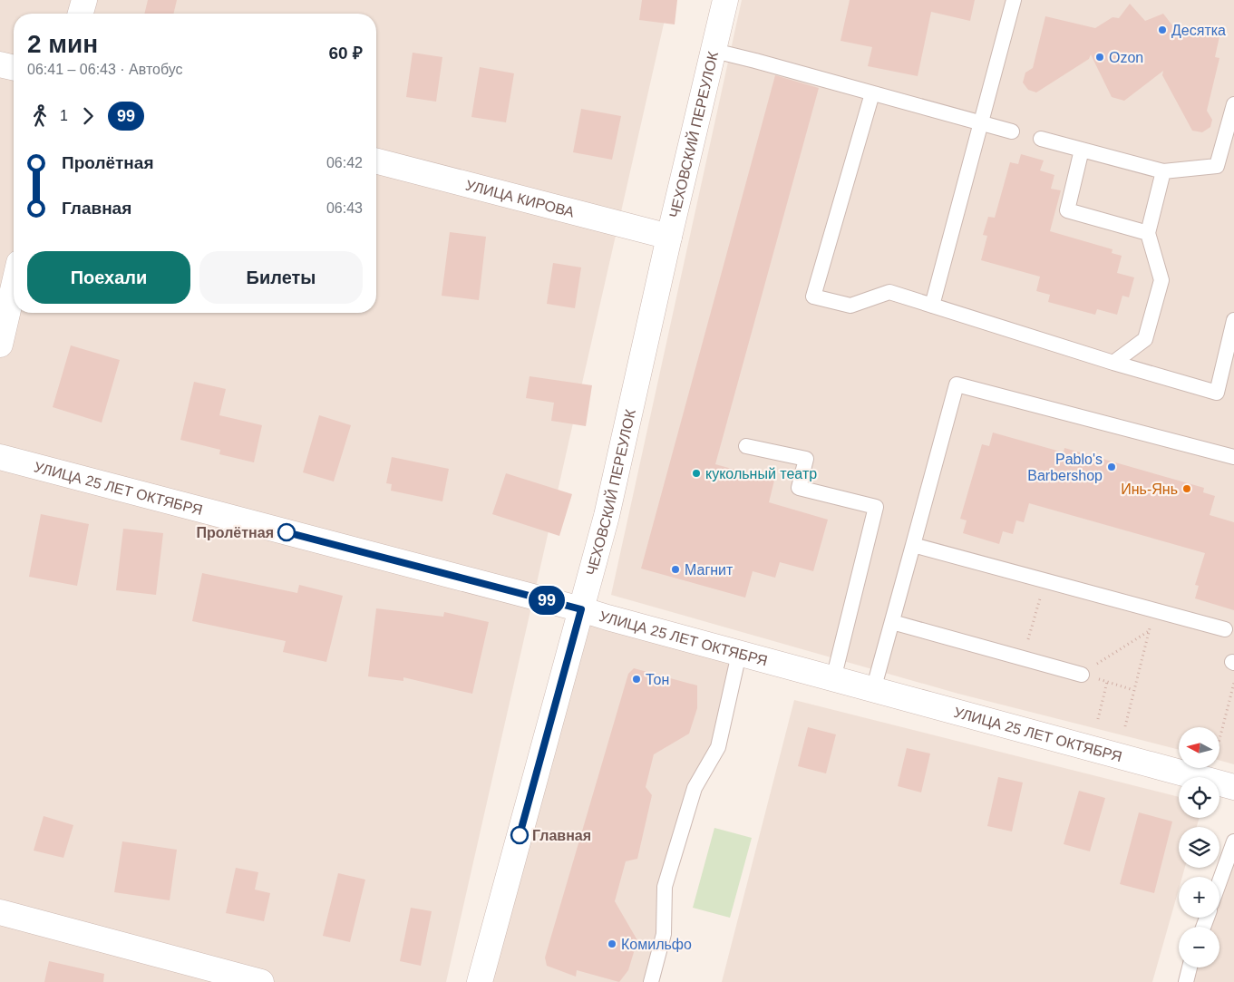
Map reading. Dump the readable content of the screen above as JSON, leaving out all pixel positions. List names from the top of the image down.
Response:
{
  "streets": {
    "street": ["ЧЕХОВСКИЙ ПЕРЕУЛОК", "УЛИЦА КИРОВА", "УЛИЦА 25 ЛЕТ ОКТЯБРЯ"]
  },
  "crossings": [
    ["ЧЕХОВСКИЙ ПЕРЕУЛОК", "УЛИЦА КИРОВА"],
    ["ЧЕХОВСКИЙ ПЕРЕУЛОК", "УЛИЦА 25 ЛЕТ ОКТЯБРЯ"]
  ],
  "places": [
    "Десятка",
    "Ozon",
    "Pablo's Barbershop",
    "кукольный театр",
    "Инь-Янь",
    "Пролётная",
    "Магнит",
    "Тон",
    "Главная",
    "Комильфо"
  ],
  "lines": ["bus line 99"],
  "north": "left",
  "page": {
    "on_map": "99",
    "heading": ["2 мин", "06:41 – 06:43 · Автобус", "60 ₽"],
    "legs": ["1", "99"],
    "list": [
      {
        "name": "Пролётная",
        "value": "06:42"
      },
      {
        "name": "Главная",
        "value": "06:43"
      }
    ],
    "buttons": ["Поехали", "Билеты"],
    "map_buttons": ["+", "−"]
  }
}
